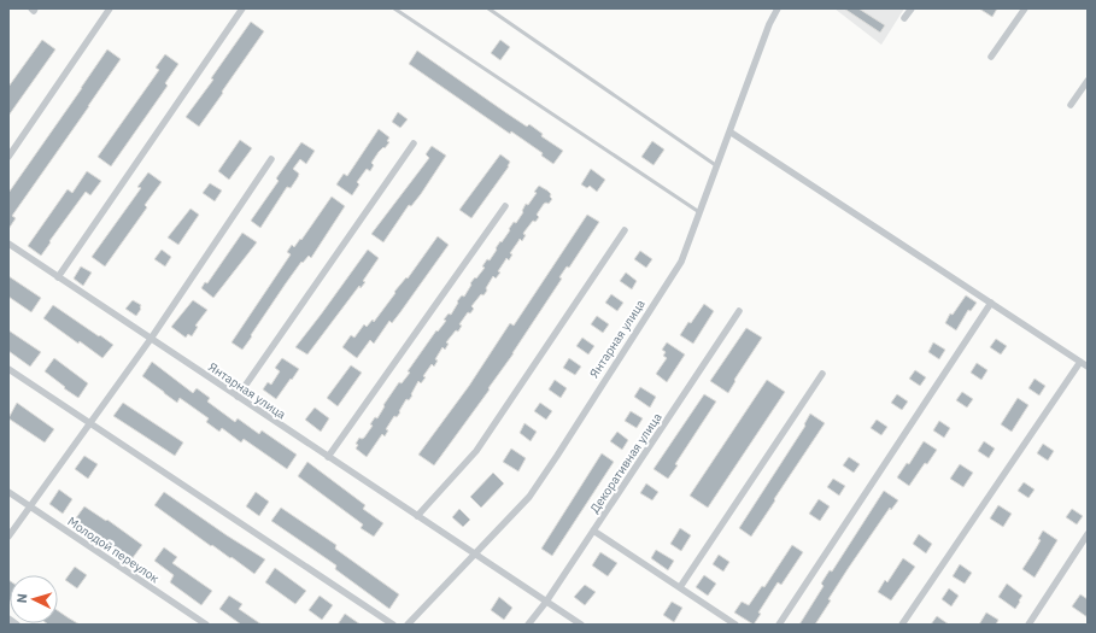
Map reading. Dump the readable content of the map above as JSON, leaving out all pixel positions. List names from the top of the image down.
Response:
{
  "streets": {
    "street": ["Янтарная улица", "Декоративная улица", "Молодой переулок"]
  },
  "crossings": [
    ["Янтарная улица", "Декоративная улица"]
  ],
  "north": "left"
}
